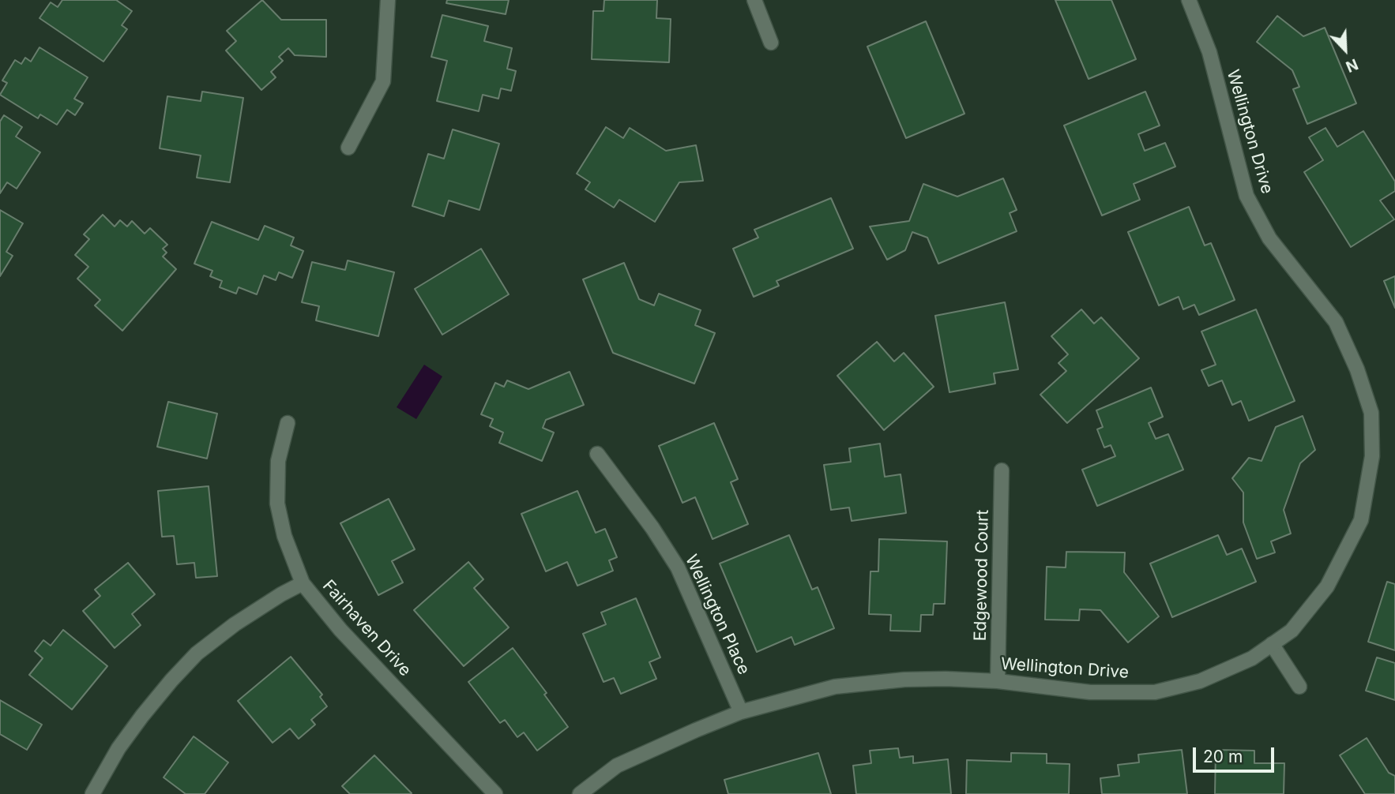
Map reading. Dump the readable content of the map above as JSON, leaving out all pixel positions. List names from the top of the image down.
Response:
{
  "streets": {
    "street": [
      "Wellington Drive",
      "Edgewood Court",
      "Wellington Place",
      "Fairhaven Drive"
    ]
  },
  "crossings": [
    ["Wellington Drive", "Edgewood Court"],
    ["Wellington Drive", "Wellington Place"]
  ],
  "scale_bar": "20 m",
  "north": "bottom right"
}
